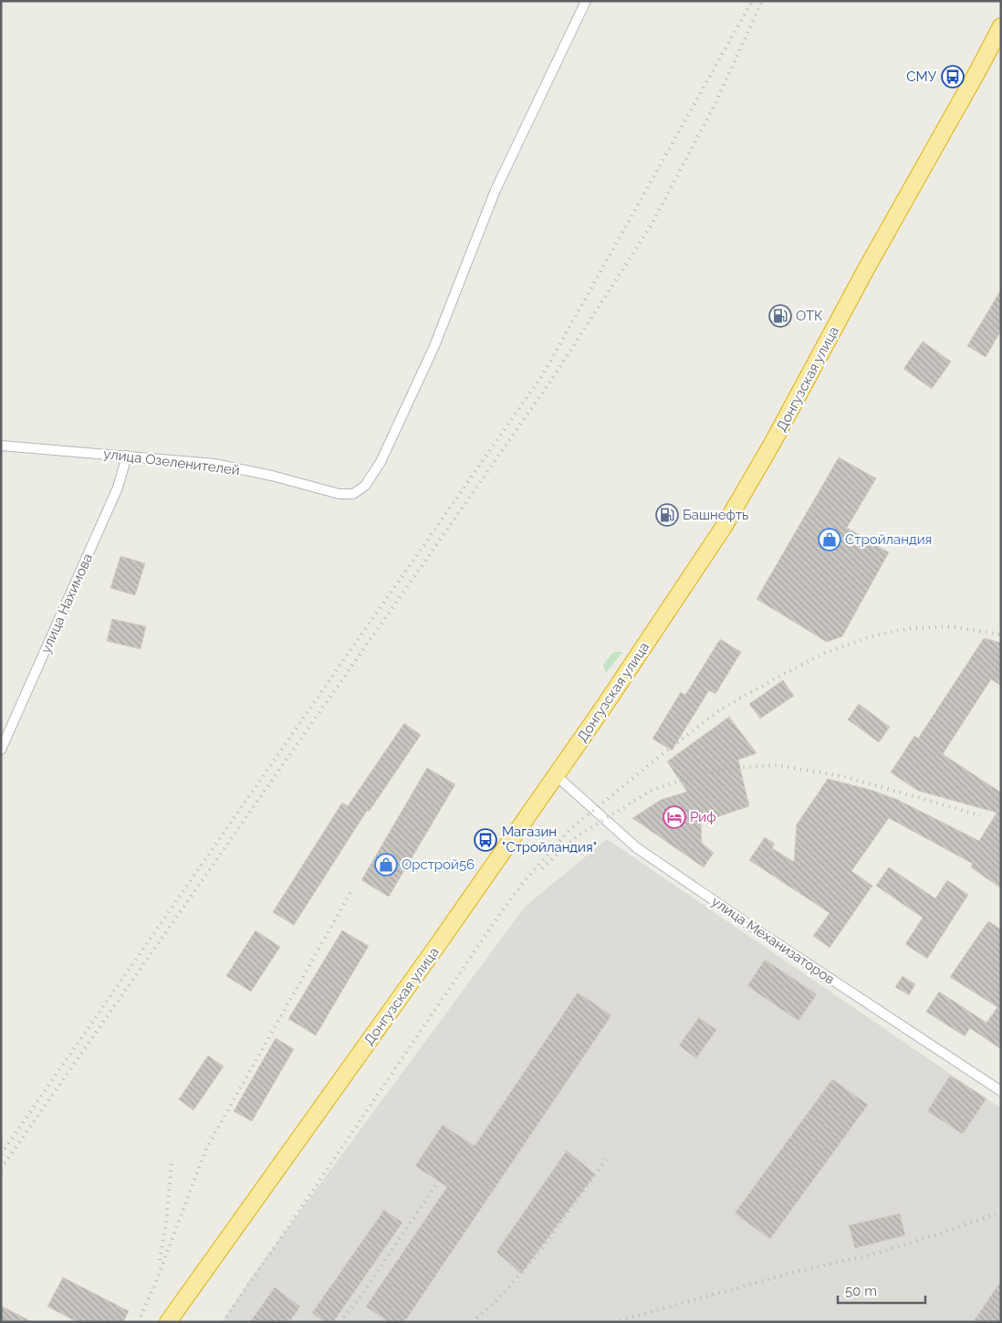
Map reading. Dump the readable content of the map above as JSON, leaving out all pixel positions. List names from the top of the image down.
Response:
{
  "streets": {
    "highway": ["Донгузская улица"],
    "street": ["улица Озеленителей", "улица Нахимова", "улица Механизаторов"]
  },
  "crossings": [
    ["Донгузская улица", "улица Механизаторов"],
    ["улица Озеленителей", "улица Нахимова"]
  ],
  "places": {
    "bus stop": ["СМУ", "Магазин \"Стройландия\""],
    "fuel station": ["ОТК", "Башнефть"],
    "shop": ["Стройландия", "Орстрой56"],
    "hotel": ["Риф"]
  },
  "scale_bar": "50 m"
}
